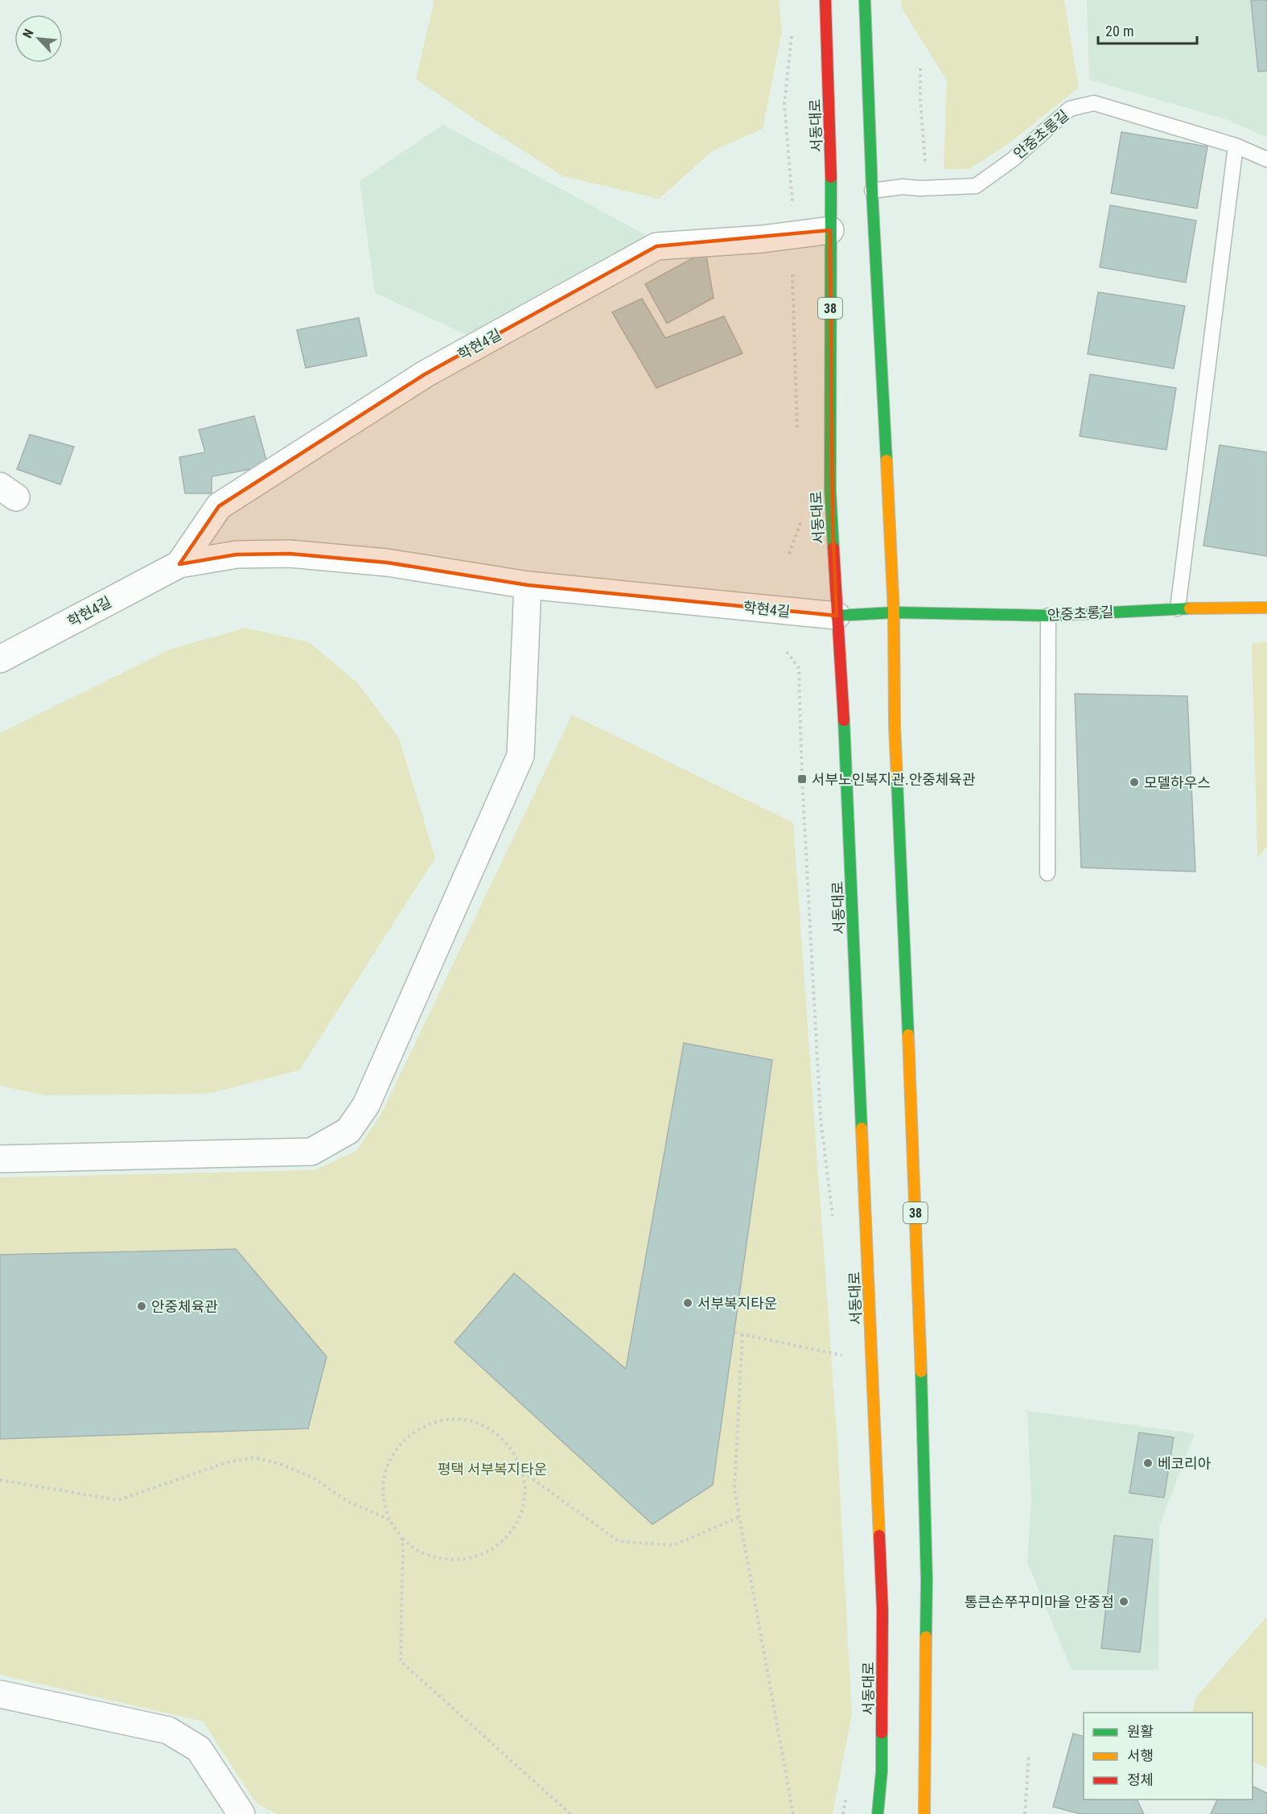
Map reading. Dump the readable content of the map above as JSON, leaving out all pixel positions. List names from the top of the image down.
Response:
{
  "streets": {
    "main road": ["서동대로", "안중초롱길", "38"],
    "street": ["학현4길"]
  },
  "crossings": [
    ["서동대로", "안중초롱길"],
    ["서동대로", "학현4길"],
    ["안중초롱길", "38"],
    ["안중초롱길", "학현4길"]
  ],
  "parks": ["평택 서부복지타운"],
  "places": {
    "transit": ["서부노인복지관.안중체육관"],
    "other": [
      "모델하우스",
      "서부복지타운",
      "안중체육관",
      "베코리아",
      "통큰손쭈꾸미마을 안중점"
    ]
  },
  "legend": ["원활", "서행", "정체"],
  "scale_bar": "20 m",
  "north": "top left"
}
